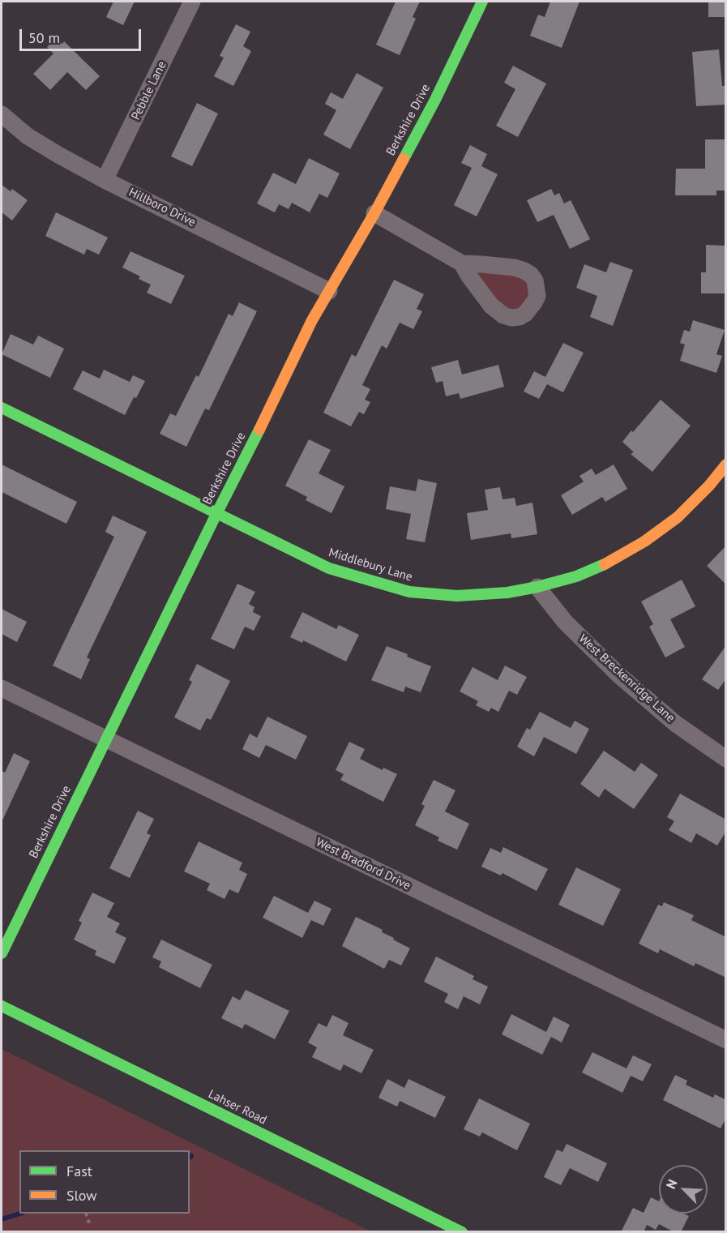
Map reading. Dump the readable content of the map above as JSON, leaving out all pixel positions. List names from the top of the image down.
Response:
{
  "streets": {
    "street": [
      "Pebble Lane",
      "Berkshire Drive",
      "Hillboro Drive",
      "Middlebury Lane",
      "West Breckenridge Lane",
      "West Bradford Drive",
      "Lahser Road"
    ]
  },
  "crossings": [
    ["Pebble Lane", "Hillboro Drive"],
    ["Berkshire Drive", "Hillboro Drive"],
    ["Berkshire Drive", "Middlebury Lane"],
    ["Berkshire Drive", "West Bradford Drive"],
    ["Middlebury Lane", "West Breckenridge Lane"]
  ],
  "legend": ["Fast", "Slow"],
  "scale_bar": "50 m",
  "north": "top left"
}
